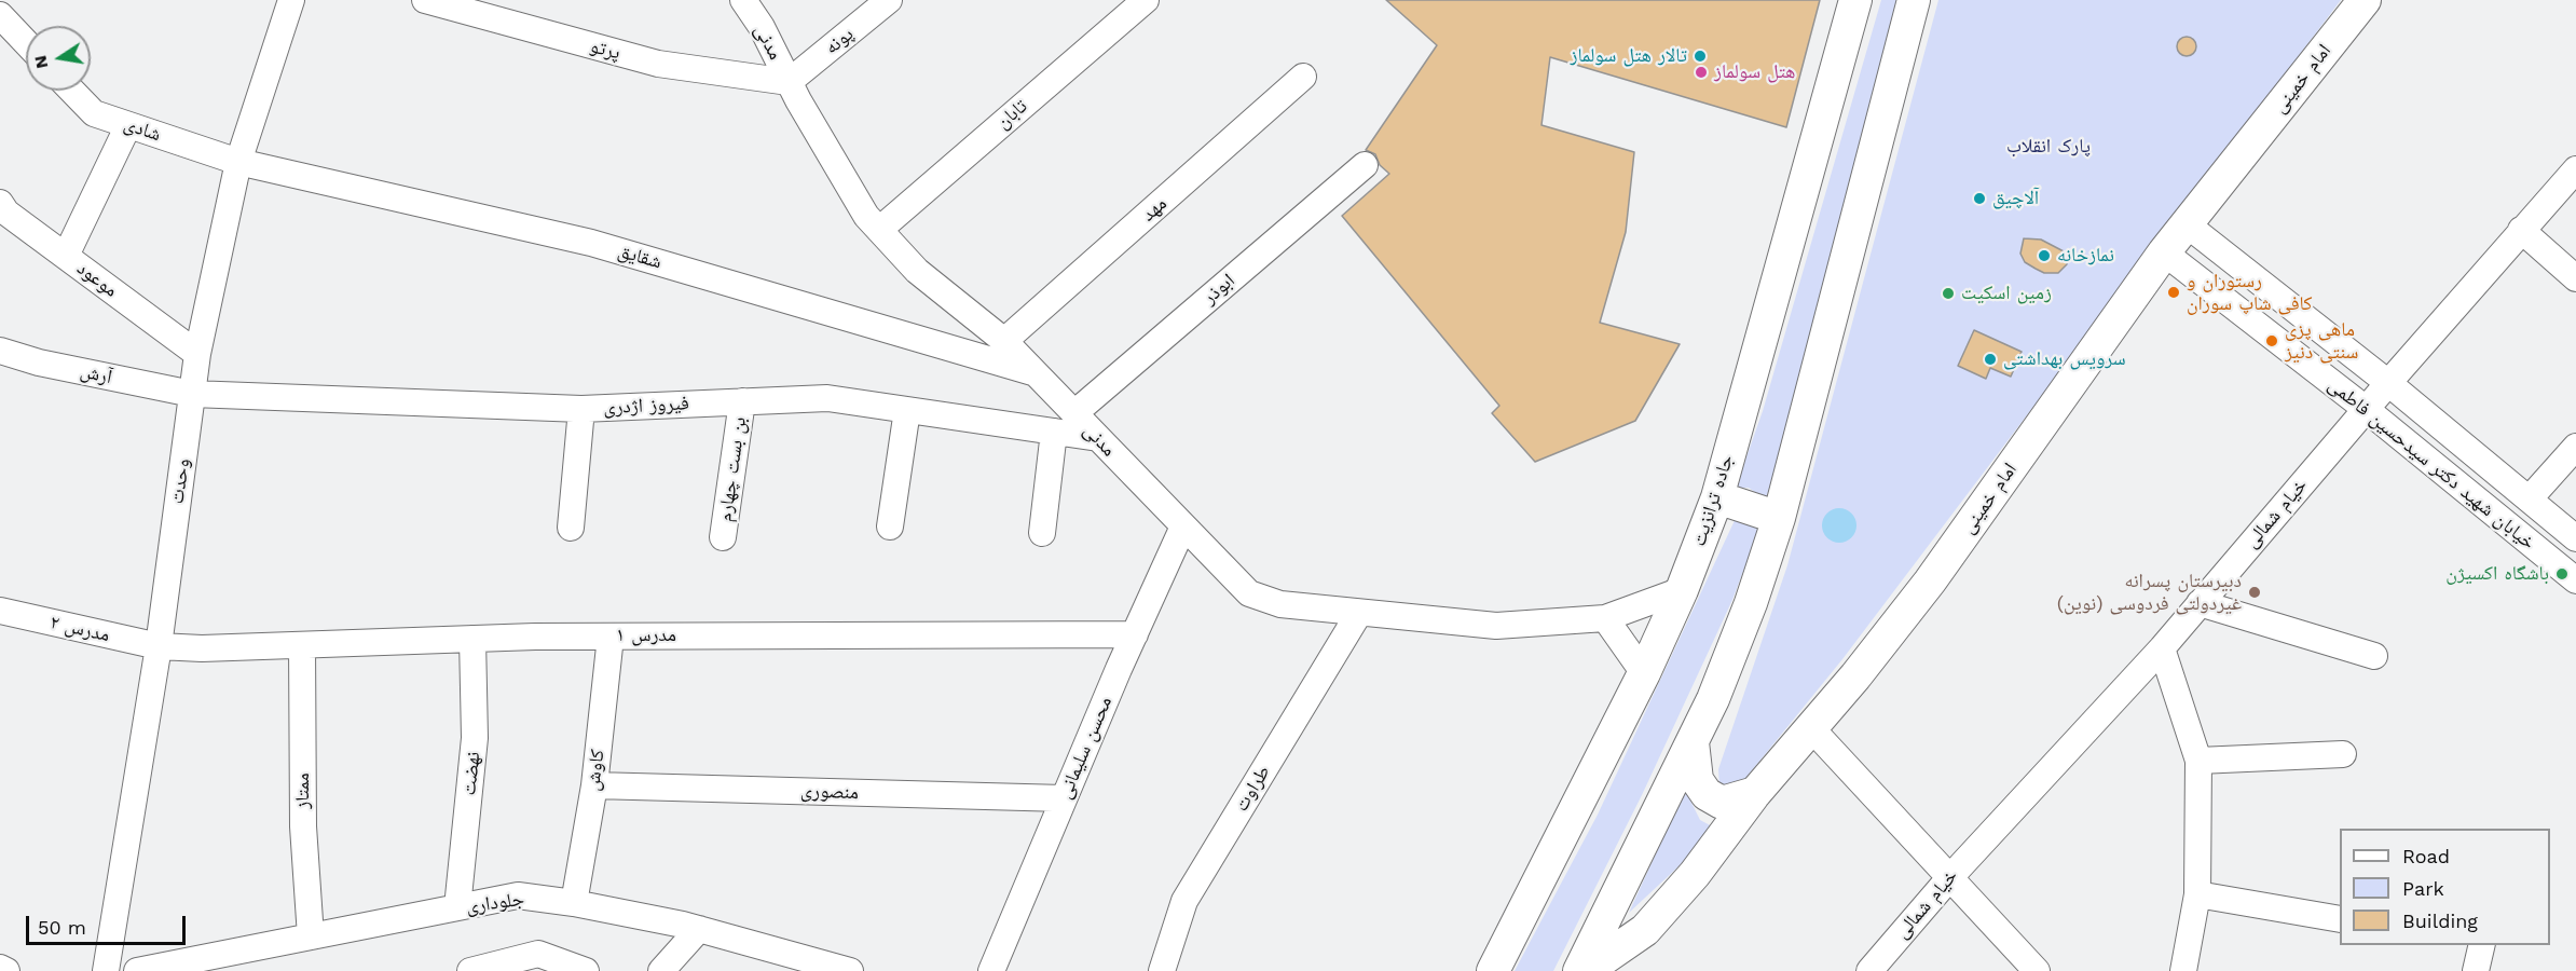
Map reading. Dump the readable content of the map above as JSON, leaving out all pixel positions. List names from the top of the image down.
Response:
{
  "streets": {
    "main road": ["امام خمینی", "جاده ترانزیت"],
    "street": [
      "پونه",
      "مدنی",
      "پرتو",
      "تابان",
      "شادی",
      "مهد",
      "شقایق",
      "موعود",
      "ابوذر",
      "آرش",
      "فیروز اژدری",
      "خیابان شهید دکتر سیدحسین فاطمی",
      "بن بست چهارم",
      "وحدت",
      "خیام شمالی",
      "مدرس ۲",
      "مدرس ۱",
      "محسن سلیمانی",
      "کاوش",
      "نهضت",
      "طراوت",
      "ممتاز",
      "منصوری",
      "جلوداری"
    ]
  },
  "crossings": [
    ["پونه", "مدنی"],
    ["پونه", "پرتو"],
    ["مدنی", "پرتو"],
    ["مدنی", "تابان"],
    ["مدنی", "مهد"],
    ["مدنی", "شقایق"],
    ["مدنی", "ابوذر"],
    ["مدنی", "فیروز اژدری"],
    ["مدنی", "جاده ترانزیت"],
    ["مدنی", "محسن سلیمانی"],
    ["مدنی", "طراوت"],
    ["امام خمینی", "خیابان شهید دکتر سیدحسین فاطمی"],
    ["شادی", "شقایق"],
    ["شادی", "وحدت"],
    ["شقایق", "وحدت"],
    ["موعود", "وحدت"],
    ["آرش", "فیروز اژدری"],
    ["آرش", "وحدت"],
    ["فیروز اژدری", "بن بست چهارم"],
    ["فیروز اژدری", "وحدت"],
    ["خیابان شهید دکتر سیدحسین فاطمی", "خیام شمالی"],
    ["وحدت", "مدرس ۲"],
    ["وحدت", "مدرس ۱"],
    ["مدرس ۲", "مدرس ۱"],
    ["مدرس ۱", "محسن سلیمانی"],
    ["مدرس ۱", "کاوش"],
    ["مدرس ۱", "نهضت"],
    ["مدرس ۱", "ممتاز"],
    ["محسن سلیمانی", "منصوری"],
    ["کاوش", "منصوری"],
    ["کاوش", "جلوداری"],
    ["نهضت", "جلوداری"],
    ["ممتاز", "جلوداری"]
  ],
  "parks": ["پارک انقلاب"],
  "places": [
    "تالار هتل سولماز",
    "هتل سولماز",
    "آلاچیق",
    "نمازخانه",
    "رستوران و کافی شاپ سوران",
    "زمین اسکیت",
    "ماهی پزی سنتی دنیز",
    "سرویس بهداشتی",
    "باشگاه اکسیژن",
    "دبیرستان پسرانه غیردولتی فردوسی (نوین)"
  ],
  "legend": ["Road", "Park", "Building"],
  "scale_bar": "50 m",
  "north": "left"
}
